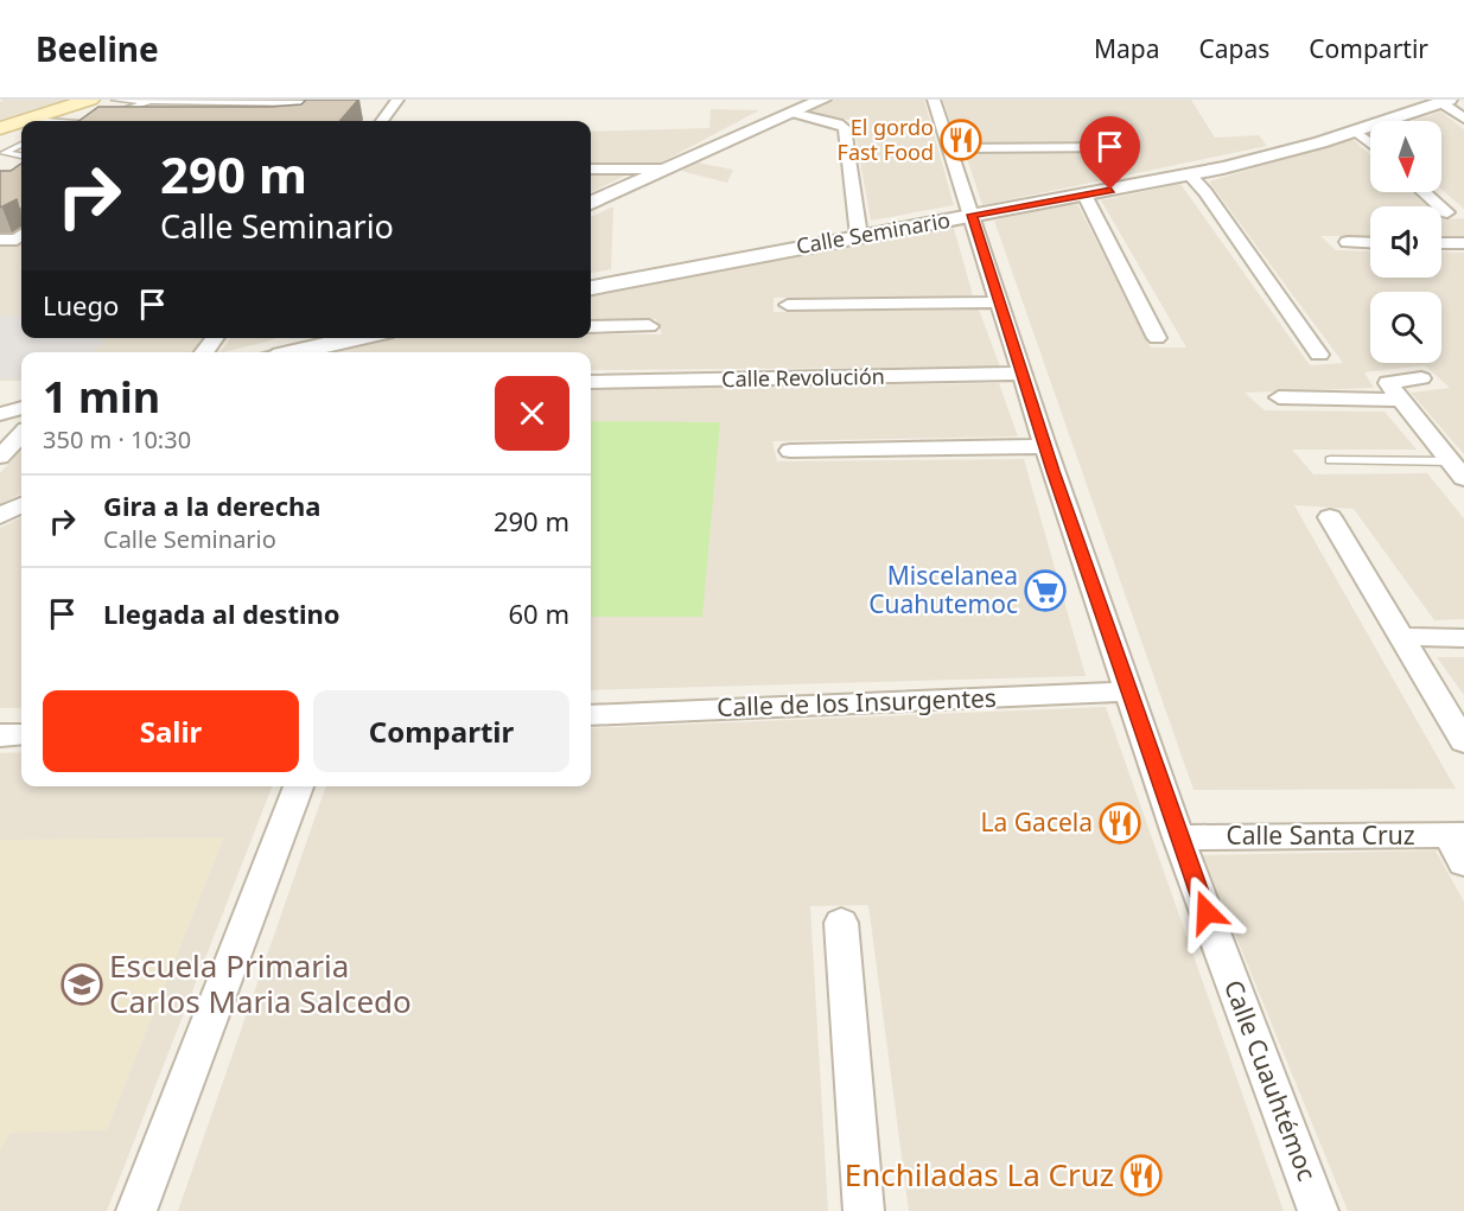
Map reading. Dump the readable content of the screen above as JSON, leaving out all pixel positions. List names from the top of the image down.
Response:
{
  "streets": {
    "street": [
      "Calle Seminario",
      "Calle Revolución",
      "Calle de los Insurgentes",
      "Calle Santa Cruz",
      "Calle Cuauhtémoc"
    ]
  },
  "crossings": [
    ["Calle Seminario", "Calle Cuauhtémoc"],
    ["Calle Revolución", "Calle Cuauhtémoc"],
    ["Calle de los Insurgentes", "Calle Cuauhtémoc"],
    ["Calle Santa Cruz", "Calle Cuauhtémoc"]
  ],
  "places": {
    "restaurant": ["El gordo Fast Food", "La Gacela", "Enchiladas La Cruz"],
    "supermarket": ["Miscelanea Cuahutemoc"],
    "school or university": ["Escuela Primaria Carlos Maria Salcedo"]
  },
  "north": "bottom",
  "page": {
    "header": "Beeline",
    "nav": ["Mapa", "Capas", "Compartir"],
    "turn": ["290 m", "Calle Seminario"],
    "then": "Luego",
    "heading": ["1 min", "350 m · 10:30"],
    "list": [
      {
        "name": "Gira a la derecha",
        "note": "Calle Seminario",
        "value": "290 m"
      },
      {
        "name": "Llegada al destino",
        "value": "60 m"
      }
    ],
    "buttons": ["Salir", "Compartir"]
  }
}
